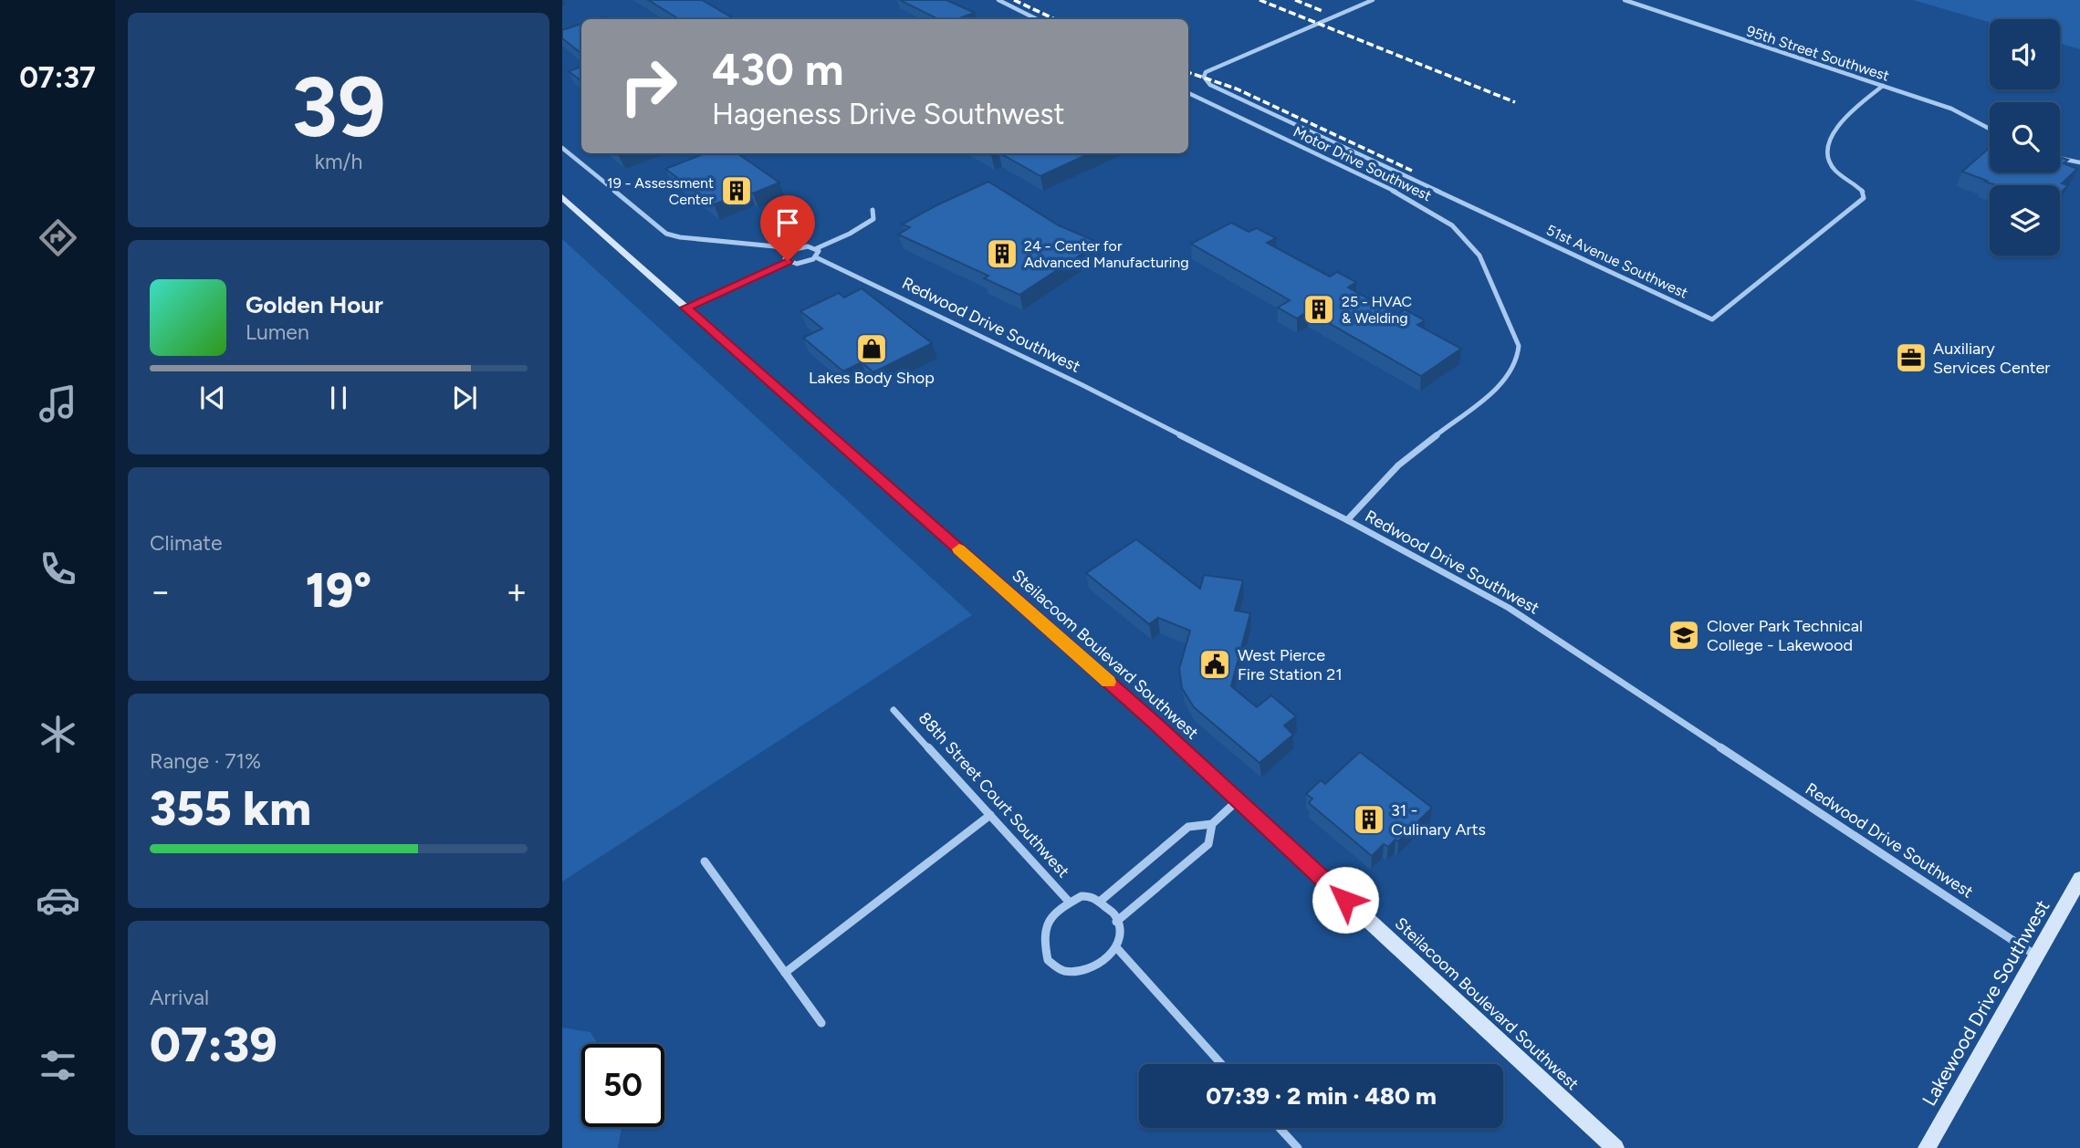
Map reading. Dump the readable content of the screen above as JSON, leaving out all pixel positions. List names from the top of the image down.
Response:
{
  "streets": {
    "main road": ["Steilacoom Boulevard Southwest", "Lakewood Drive Southwest"],
    "street": [
      "95th Street Southwest",
      "Motor Drive Southwest",
      "51st Avenue Southwest",
      "Redwood Drive Southwest",
      "88th Street Court Southwest"
    ]
  },
  "crossings": [
    ["95th Street Southwest", "51st Avenue Southwest"],
    ["Motor Drive Southwest", "Redwood Drive Southwest"],
    ["Redwood Drive Southwest", "Lakewood Drive Southwest"]
  ],
  "places": {
    "building": [
      "19 - Assessment Center",
      "24 - Center for Advanced Manufacturing",
      "25 - HVAC & Welding",
      "31 - Culinary Arts"
    ],
    "shop": ["Lakes Body Shop"],
    "office": ["Auxiliary Services Center"],
    "school or university": ["Clover Park Technical College - Lakewood"],
    "public building": ["West Pierce Fire Station 21"]
  },
  "page": {
    "tabs": "07:37",
    "tile": [
      ["39", "km/h"],
      "Climate",
      ["Range · 71%", "355 km"],
      ["Arrival", "07:39"]
    ],
    "turn": ["430 m", "Hageness Drive Southwest"],
    "song": ["Golden Hour", "Lumen"],
    "heat": ["−", "19°", "+"],
    "limit": "50",
    "trip": "07:39 · 2 min · 480 m"
  }
}
